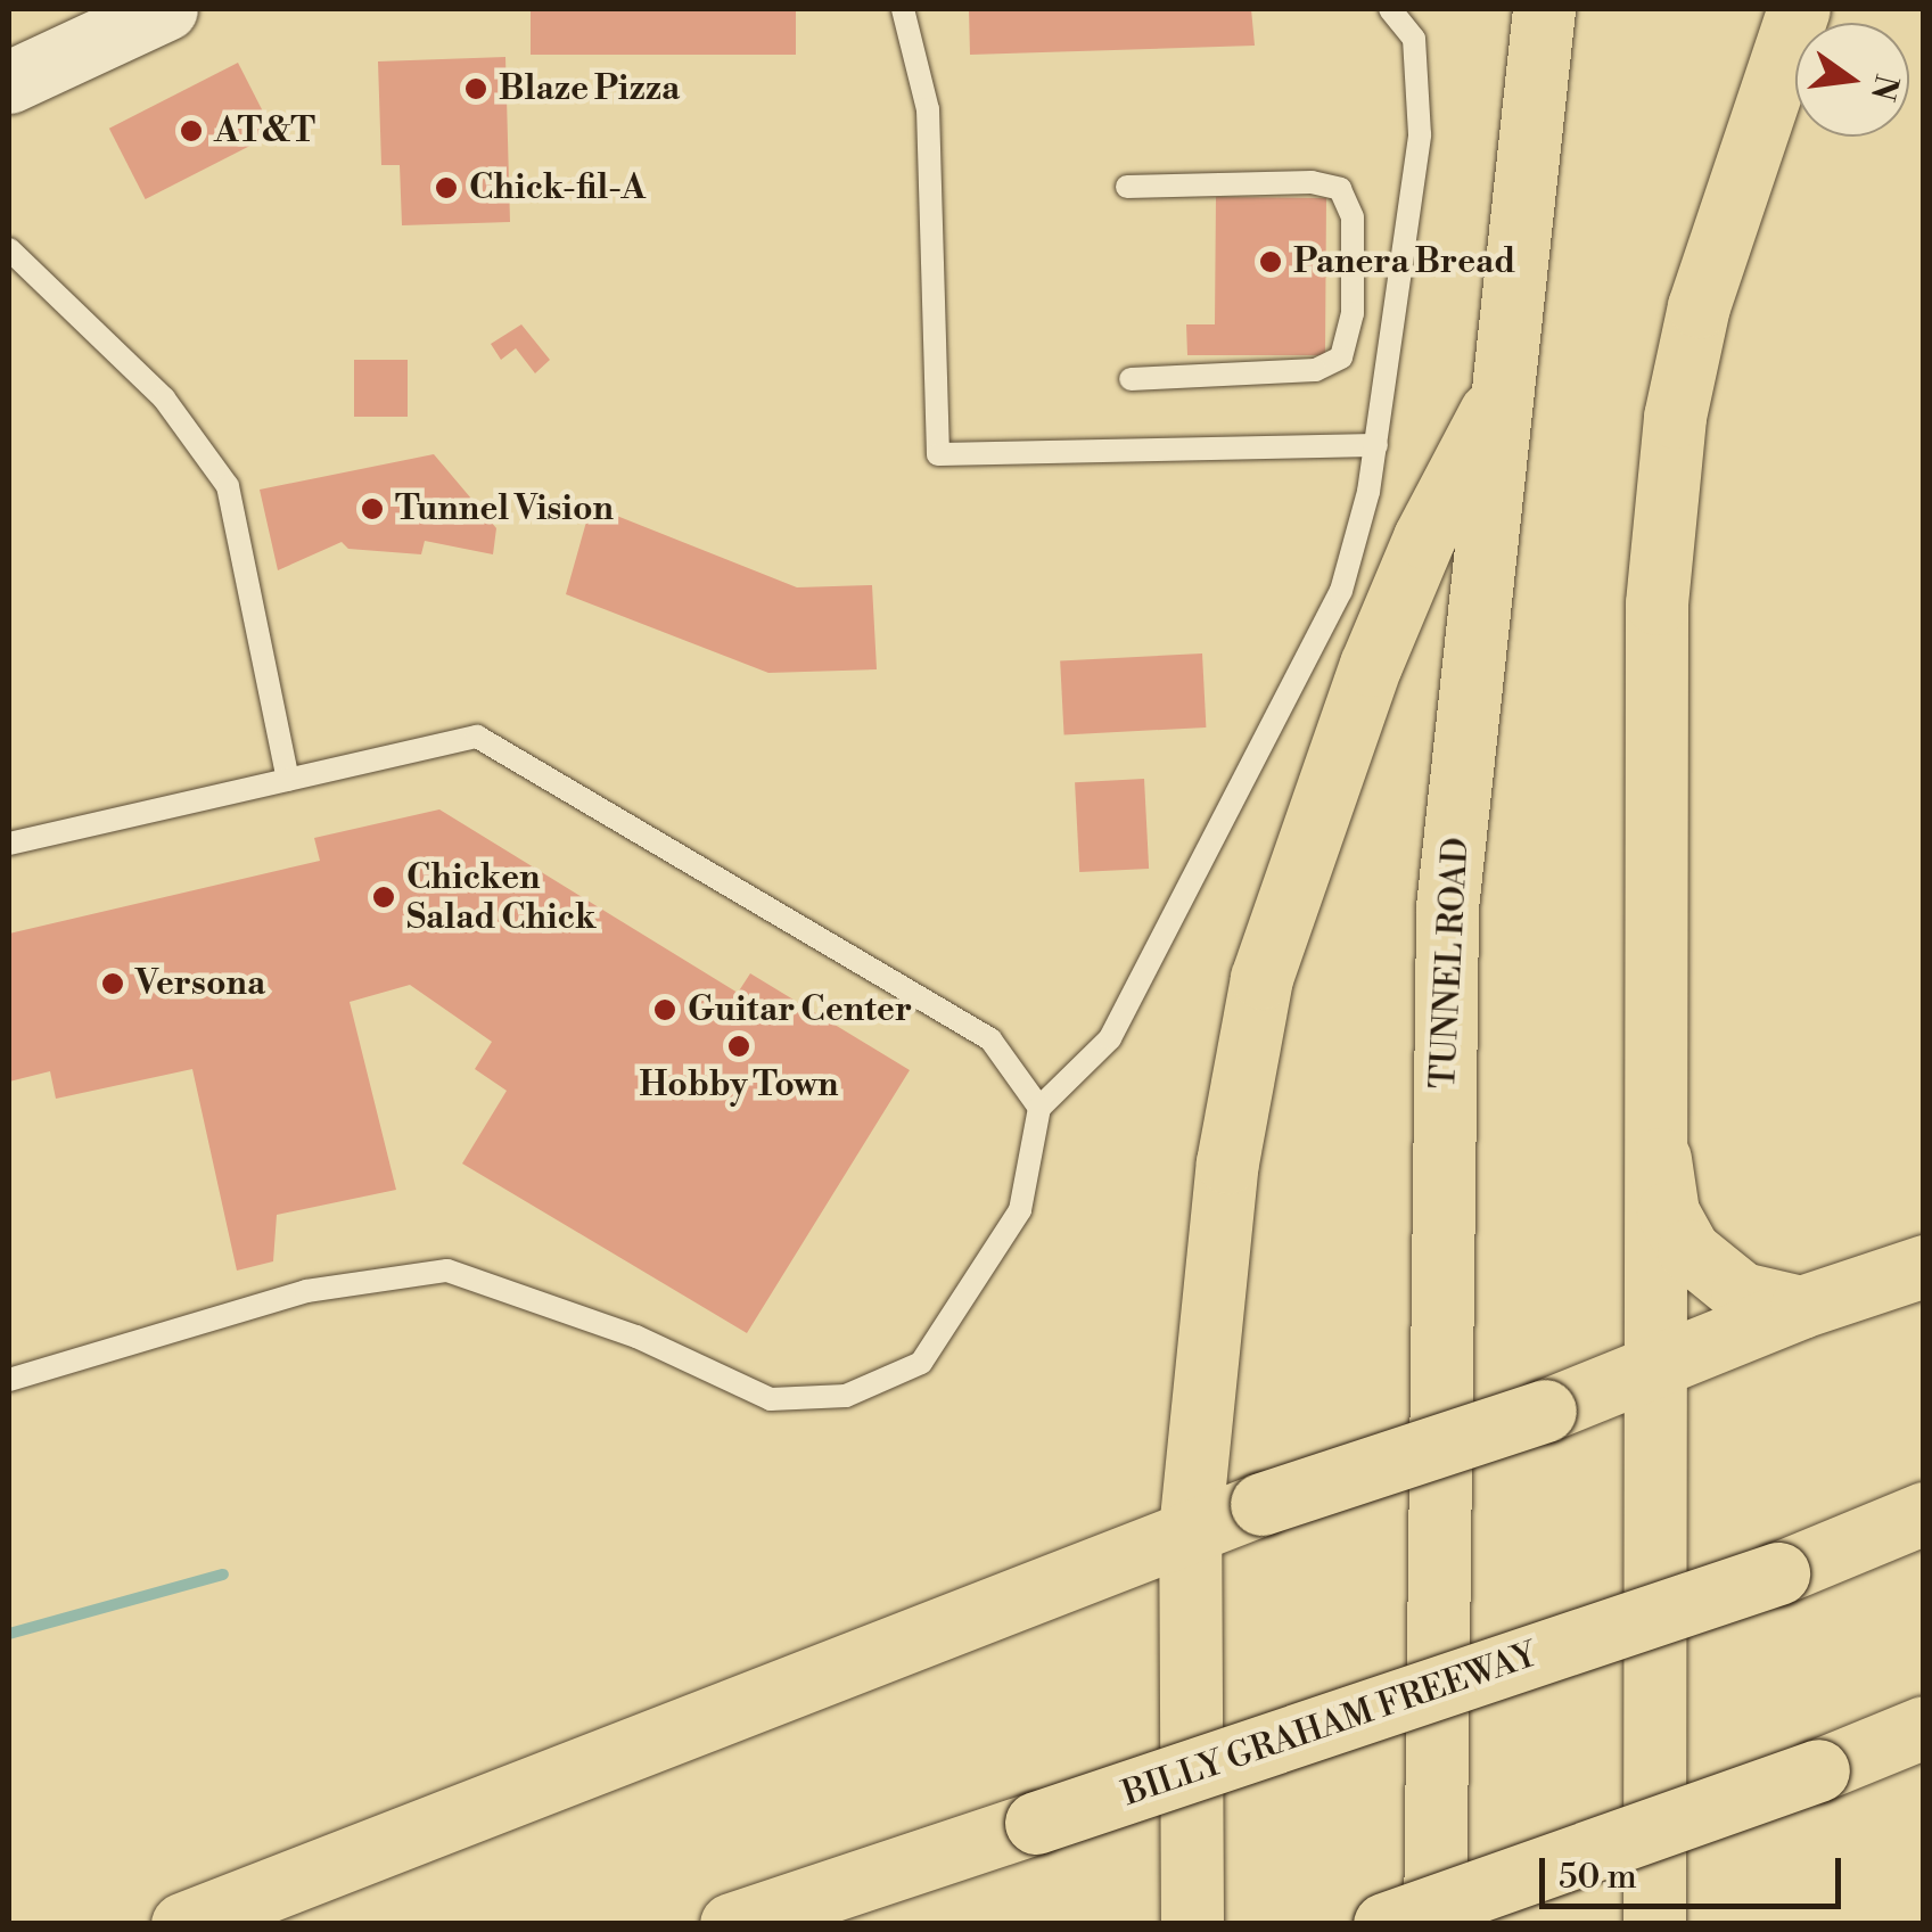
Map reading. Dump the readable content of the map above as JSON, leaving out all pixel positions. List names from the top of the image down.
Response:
{
  "streets": {
    "main road": ["TUNNEL ROAD", "BILLY GRAHAM FREEWAY"]
  },
  "places": [
    "Blaze Pizza",
    "AT&T",
    "Chick-fil-A",
    "Panera Bread",
    "Tunnel Vision",
    "Chicken Salad Chick",
    "Versona",
    "Guitar Center",
    "Hobby Town"
  ],
  "scale_bar": "50 m",
  "north": "right"
}
